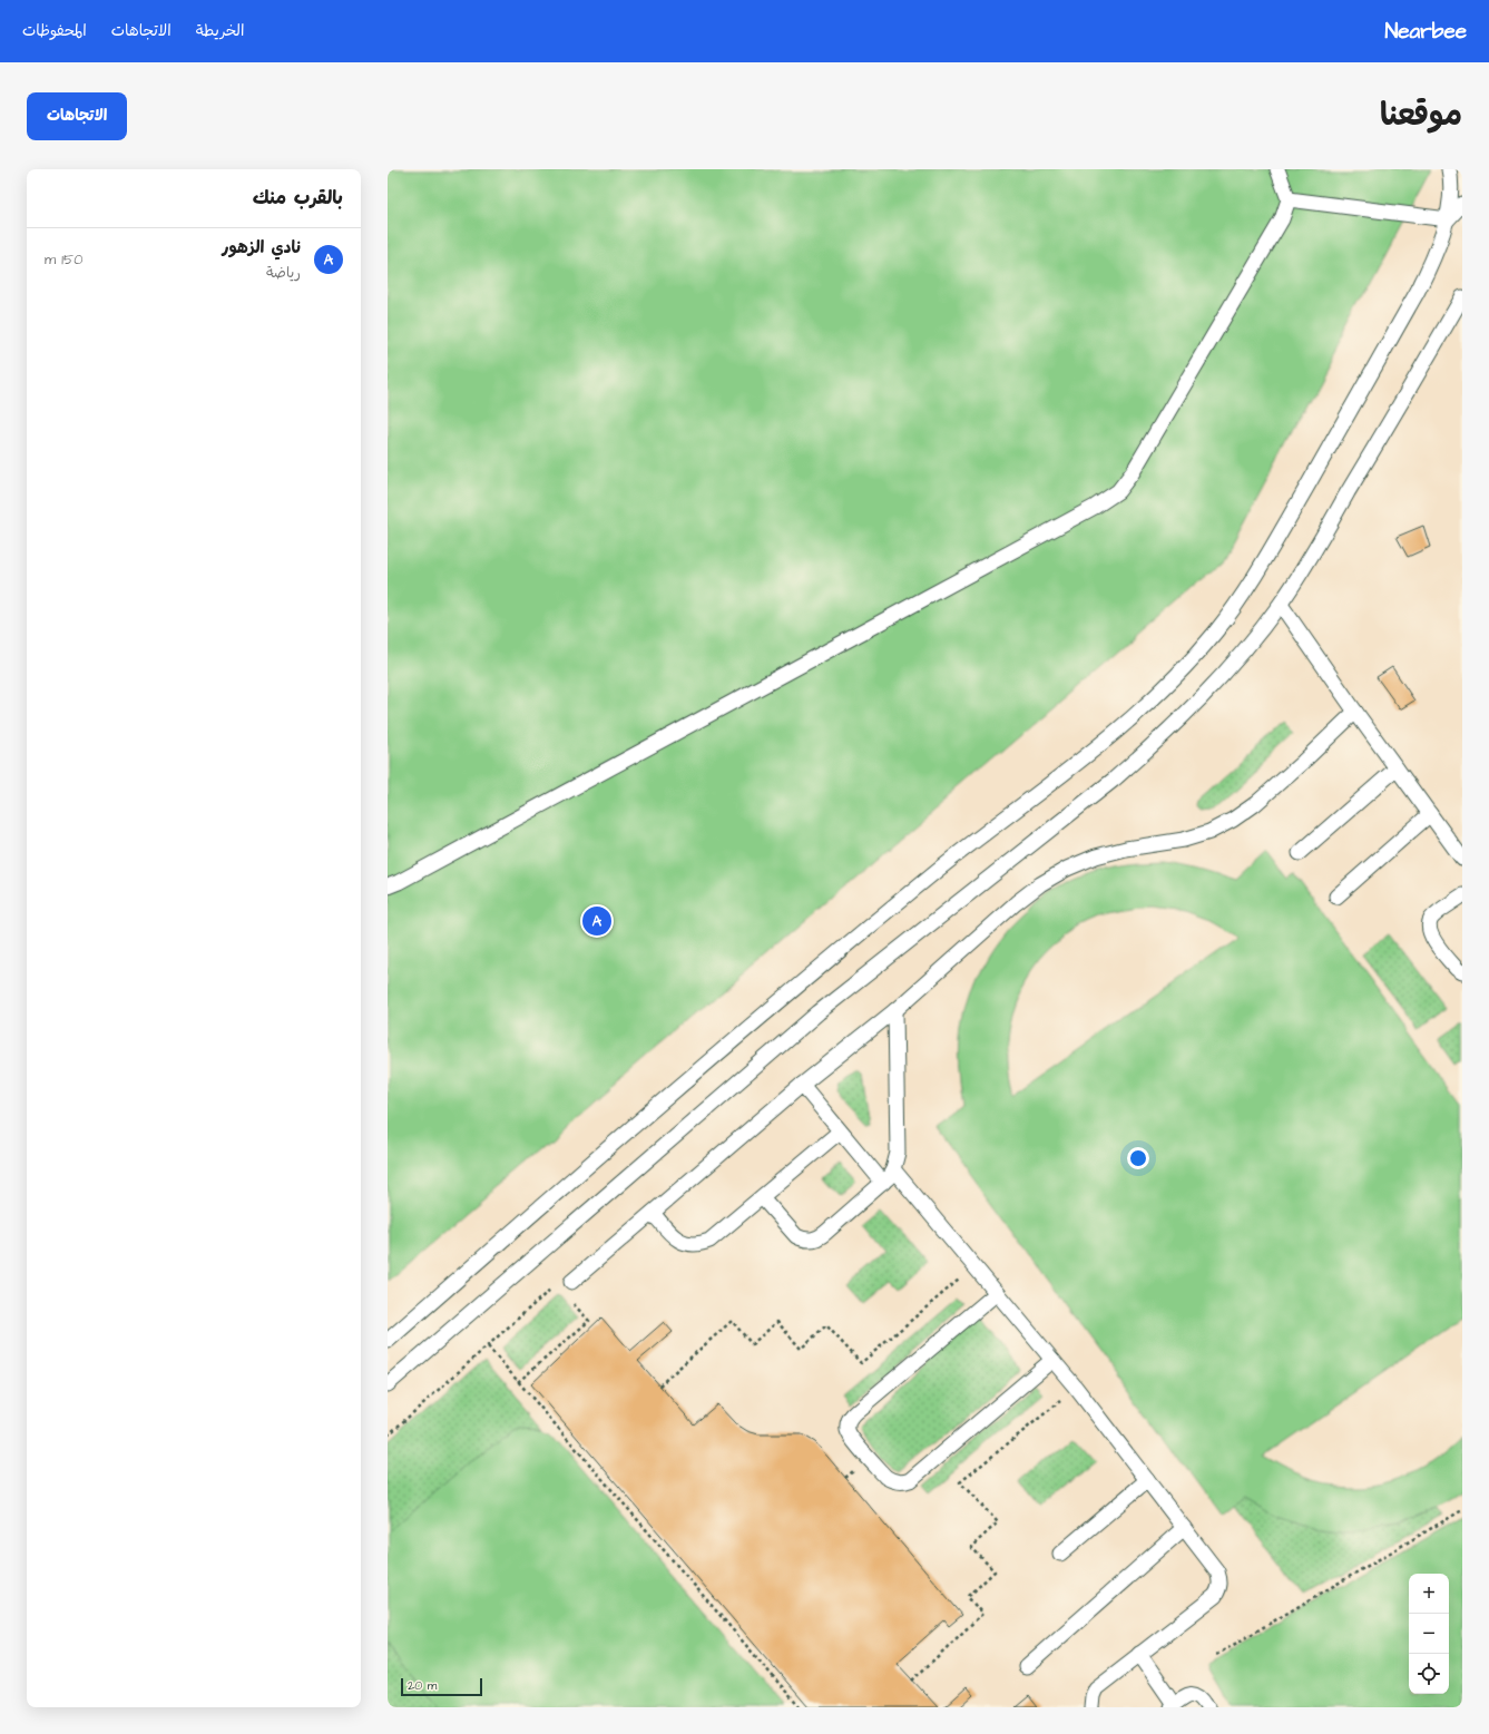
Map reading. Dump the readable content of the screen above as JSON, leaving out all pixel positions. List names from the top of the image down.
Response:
{
  "scale_bar": "20 m",
  "page": {
    "header": "Nearbee",
    "nav": ["الخريطة", "الاتجاهات", "المحفوظات"],
    "title": "موقعنا",
    "buttons": "الاتجاهات",
    "heading": "بالقرب منك",
    "list": [
      {
        "mark": "A",
        "name": "نادي الزهور",
        "note": "رياضة",
        "value": "150 m"
      }
    ],
    "pins": "A",
    "map_buttons": ["+", "−"],
    "scale": "20 m"
  }
}
